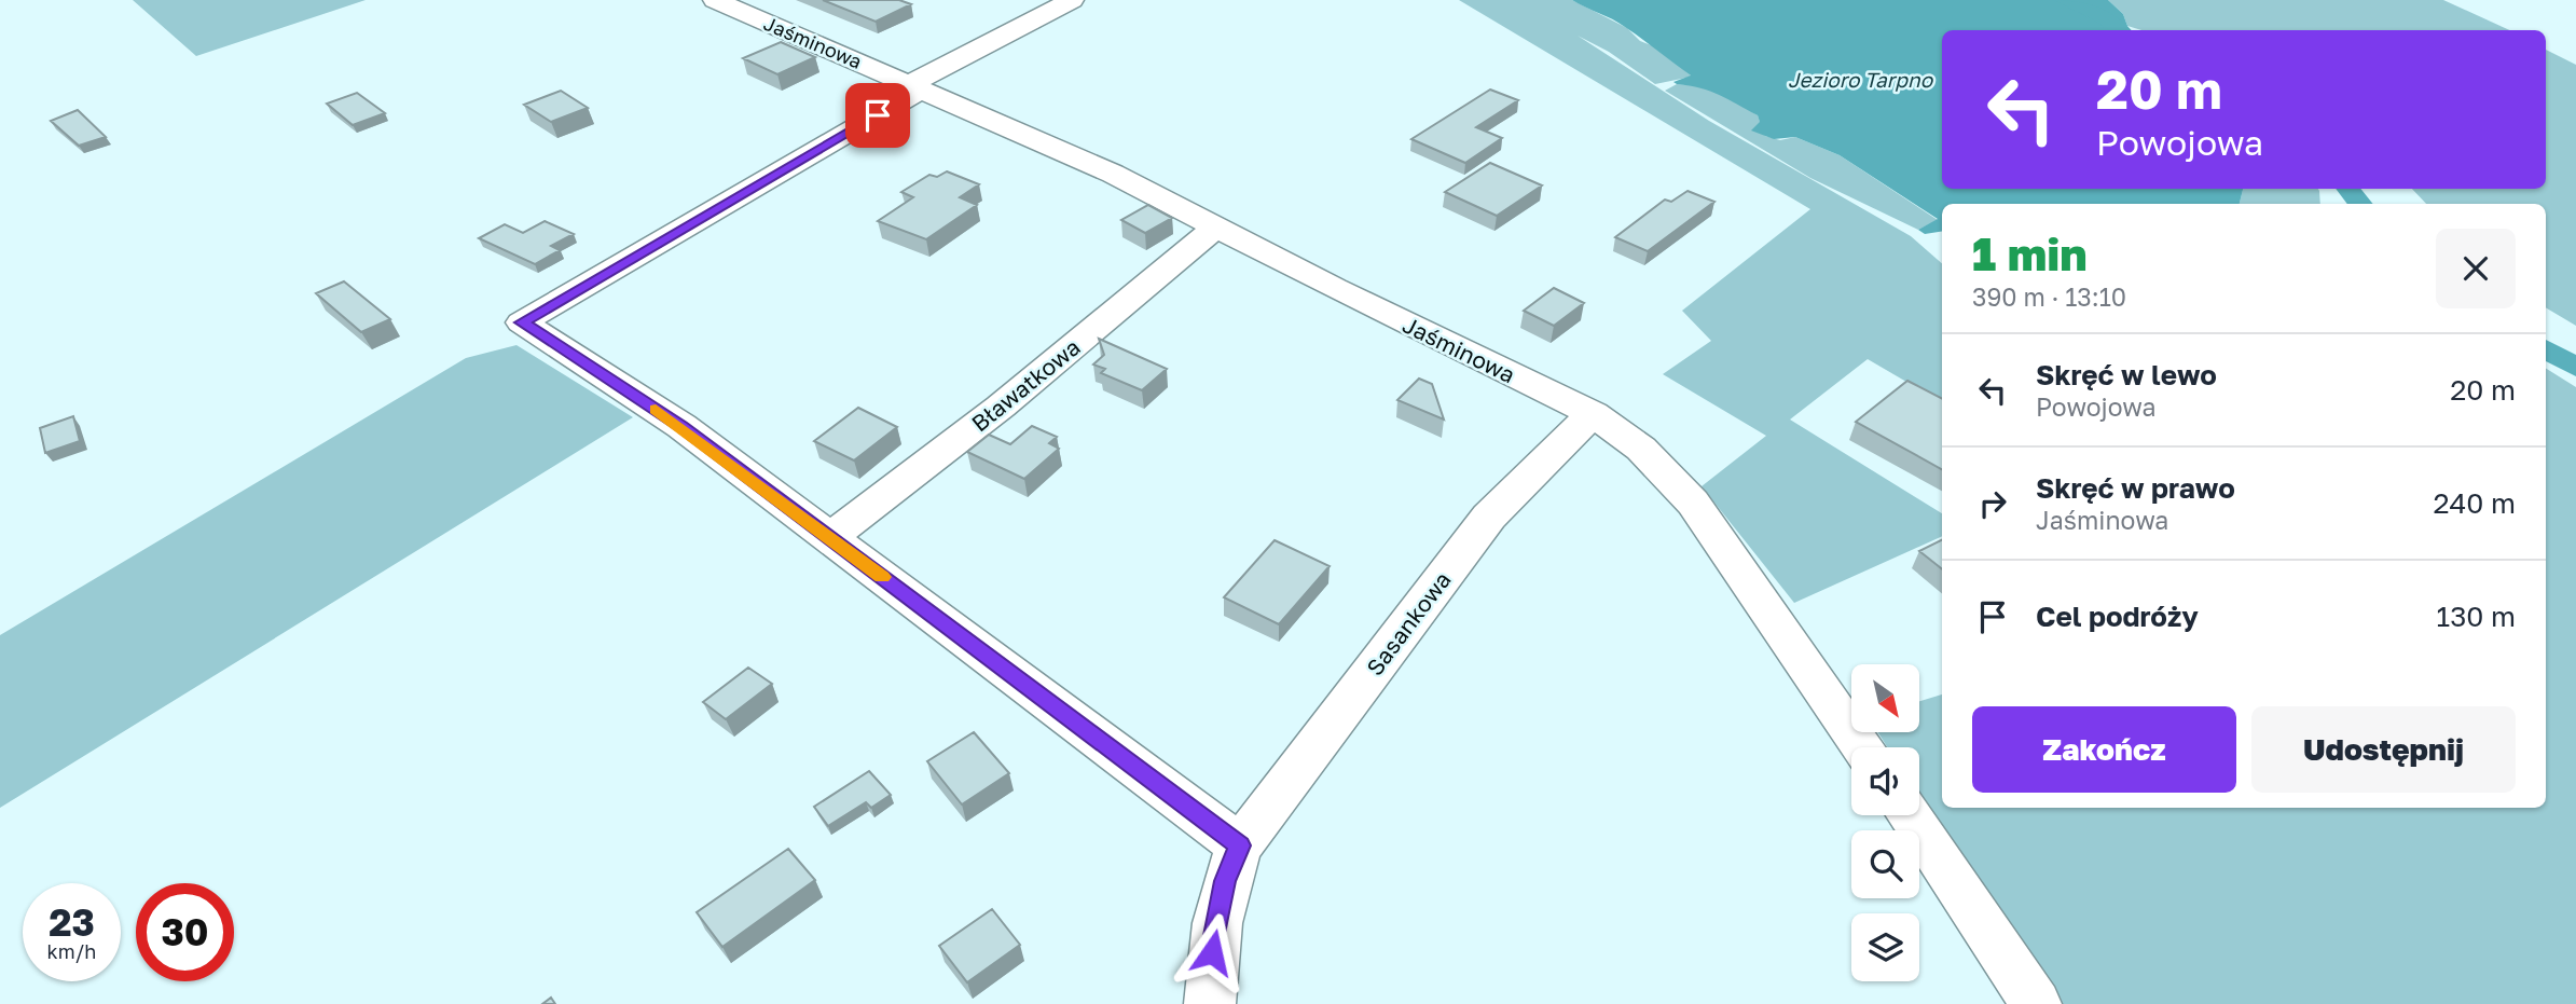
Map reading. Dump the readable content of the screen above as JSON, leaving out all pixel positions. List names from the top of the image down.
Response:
{
  "streets": {
    "street": ["Jaśminowa", "Bławatkowa", "Sasankowa"]
  },
  "crossings": [
    ["Jaśminowa", "Bławatkowa"],
    ["Jaśminowa", "Sasankowa"]
  ],
  "water": ["Jezioro Tarpno"],
  "north": "bottom right",
  "page": {
    "turn": ["20 m", "Powojowa"],
    "heading": ["1 min", "390 m · 13:10"],
    "list": [
      {
        "name": "Skręć w lewo",
        "note": "Powojowa",
        "value": "20 m"
      },
      {
        "name": "Skręć w prawo",
        "note": "Jaśminowa",
        "value": "240 m"
      },
      {
        "name": "Cel podróży",
        "value": "130 m"
      }
    ],
    "buttons": ["Zakończ", "Udostępnij"],
    "speed": "23 km/h",
    "limit": "30"
  }
}
